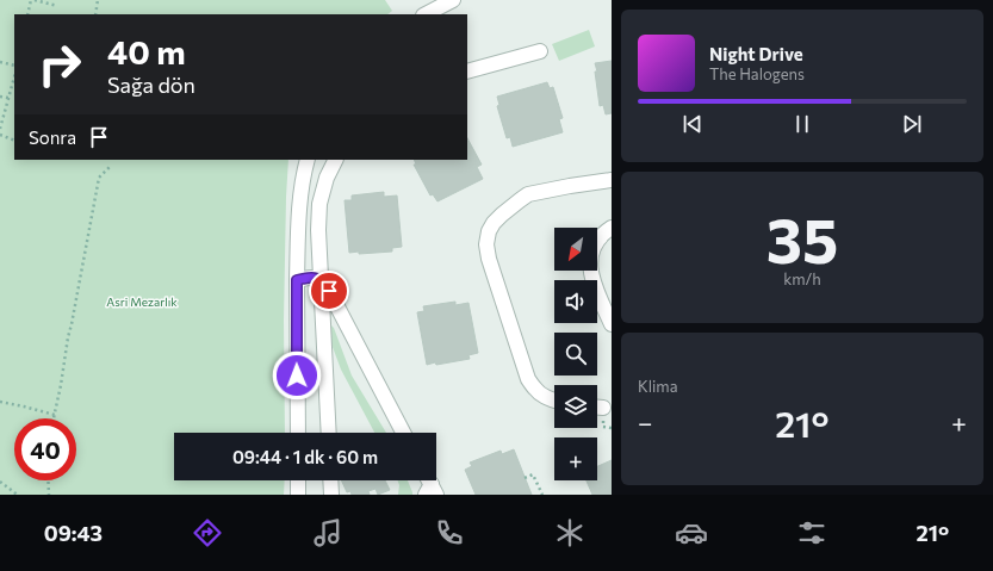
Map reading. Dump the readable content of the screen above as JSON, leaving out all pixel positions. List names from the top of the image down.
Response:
{
  "parks": ["Asri Mezarlık"],
  "north": "bottom left",
  "page": {
    "turn": ["40 m", "Sağa dön"],
    "song": ["Night Drive", "The Halogens"],
    "then": "Sonra",
    "tile": [
      ["35", "km/h"],
      "Klima"
    ],
    "map_buttons": "+",
    "heat": ["−", "21°", "+"],
    "limit": "40",
    "trip": "09:44 · 1 dk · 60 m",
    "tabs": ["09:43", "21°"]
  }
}
